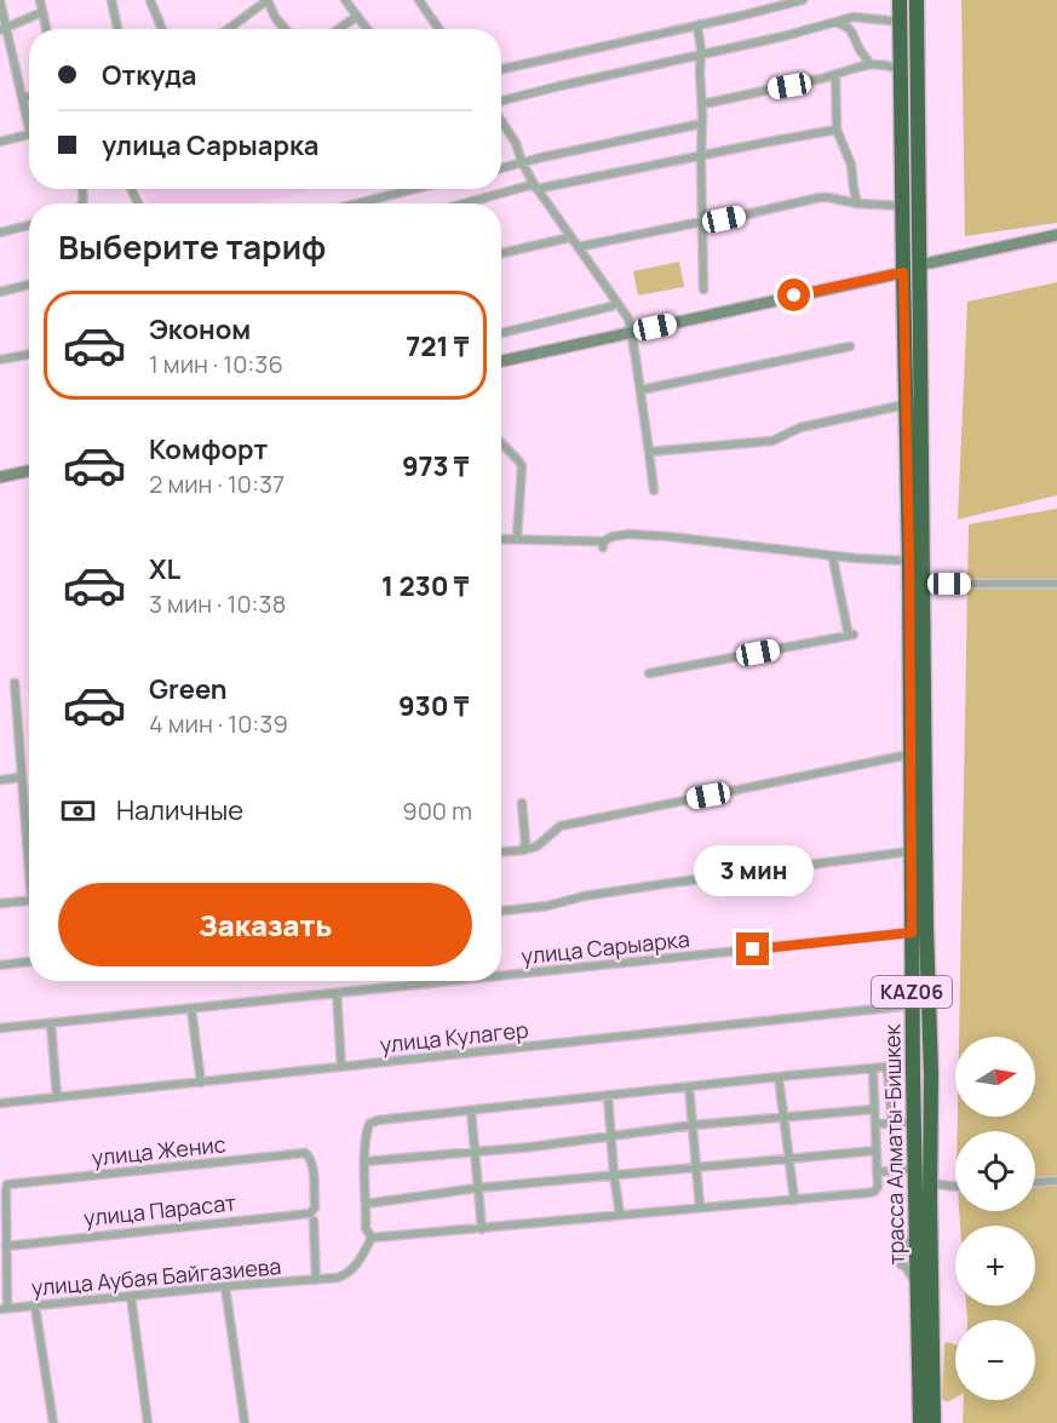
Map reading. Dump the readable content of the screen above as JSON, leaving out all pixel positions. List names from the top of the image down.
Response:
{
  "streets": {
    "highway": ["KАZ06", "трасса Алматы-Бишкек"],
    "street": [
      "улица Сарыарка",
      "улица Кулагер",
      "улица Женис",
      "улица Парасат",
      "улица Аубая Байгазиева"
    ]
  },
  "crossings": [
    ["улица Сарыарка", "трасса Алматы-Бишкек"],
    ["KАZ06", "трасса Алматы-Бишкек"],
    ["улица Кулагер", "трасса Алматы-Бишкек"],
    ["улица Женис", "улица Парасат"]
  ],
  "north": "right",
  "page": {
    "banner": ["Откуда", "улица Сарыарка"],
    "heading": "Выберите тариф",
    "list": [
      {
        "name": "Эконом",
        "note": "1 мин · 10:36",
        "value": "721 ₸"
      },
      {
        "name": "Комфорт",
        "note": "2 мин · 10:37",
        "value": "973 ₸"
      },
      {
        "name": "XL",
        "note": "3 мин · 10:38",
        "value": "1 230 ₸"
      },
      {
        "name": "Green",
        "note": "4 мин · 10:39",
        "value": "930 ₸"
      }
    ],
    "pay": ["Наличные", "900 m"],
    "bubble": "3 мин",
    "buttons": "Заказать",
    "map_buttons": ["+", "−"]
  }
}
